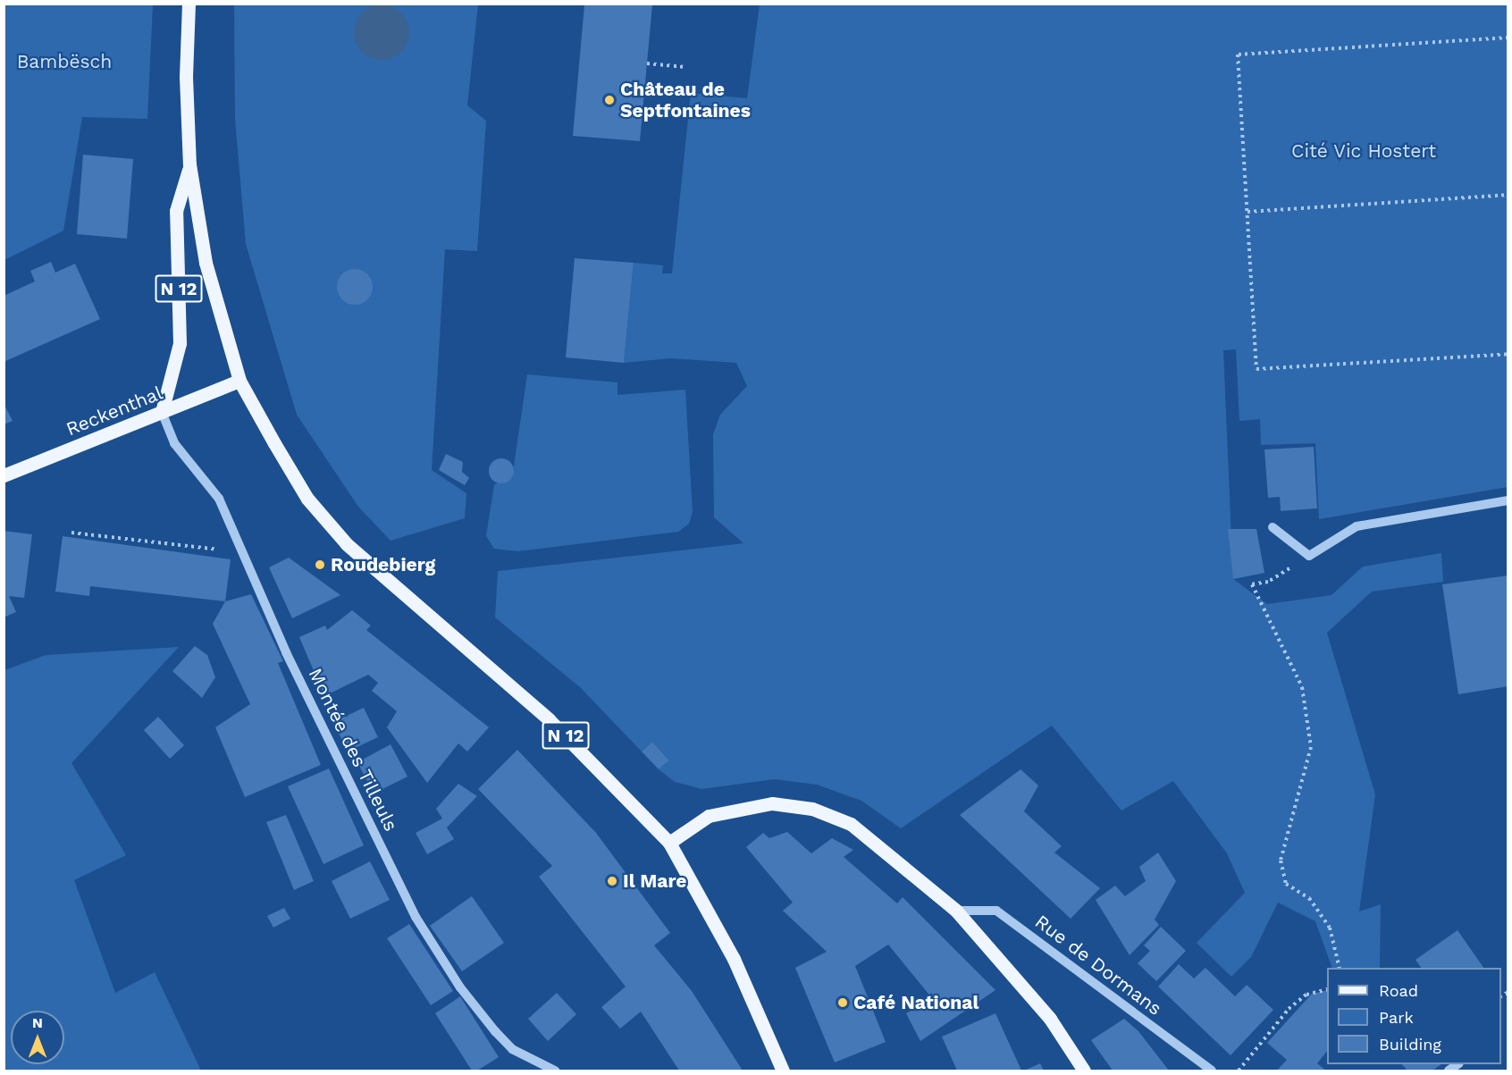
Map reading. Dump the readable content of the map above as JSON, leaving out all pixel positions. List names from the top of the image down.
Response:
{
  "streets": {
    "main road": ["N 12", "Reckenthal"],
    "street": ["Montée des Tilleuls", "Rue de Dormans"]
  },
  "crossings": [
    ["N 12", "Reckenthal"],
    ["N 12", "Montée des Tilleuls"],
    ["Reckenthal", "Montée des Tilleuls"]
  ],
  "parks": ["Bambësch", "Cité Vic Hostert"],
  "places": [
    "Château de Septfontaines",
    "Roudebierg",
    "Il Mare",
    "Café National"
  ],
  "legend": ["Road", "Park", "Building"],
  "north": "top"
}
